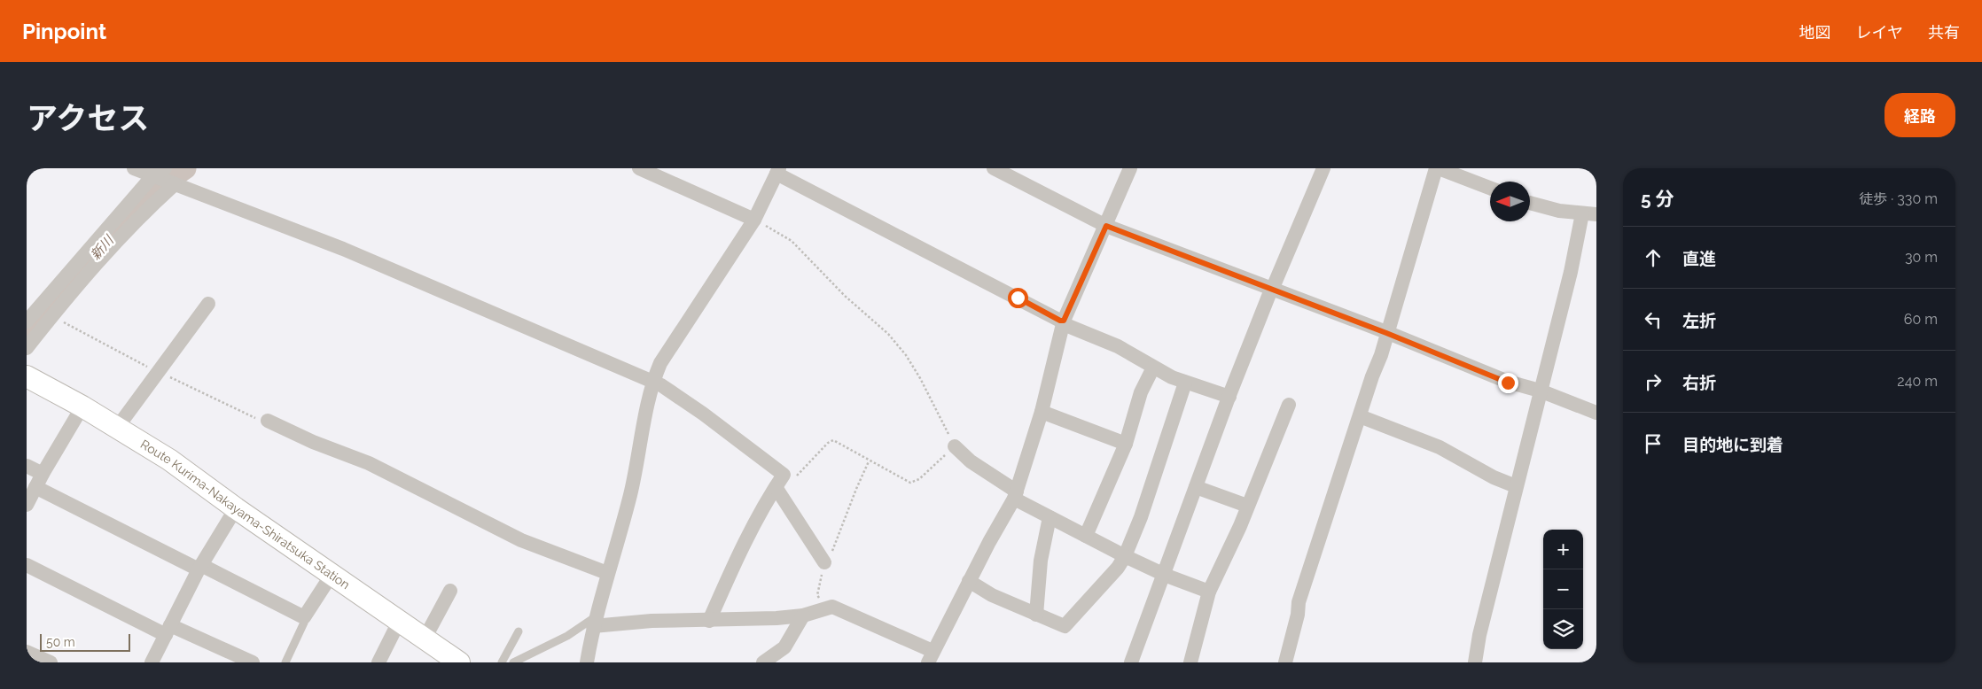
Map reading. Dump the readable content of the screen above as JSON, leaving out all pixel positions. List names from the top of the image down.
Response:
{
  "streets": {
    "main road": ["Route Kurima-Nakayama-Shiratsuka Station"]
  },
  "water": ["新川"],
  "scale_bar": "50 m",
  "north": "left",
  "page": {
    "header": "Pinpoint",
    "nav": ["地図", "レイヤ", "共有"],
    "title": "アクセス",
    "buttons": "経路",
    "heading": ["5 分", "徒歩 · 330 m"],
    "list": [
      ["直進", "30 m"],
      ["左折", "60 m"],
      ["右折", "240 m"],
      "目的地に到着"
    ],
    "map_buttons": ["+", "−"],
    "scale": "50 m"
  }
}
